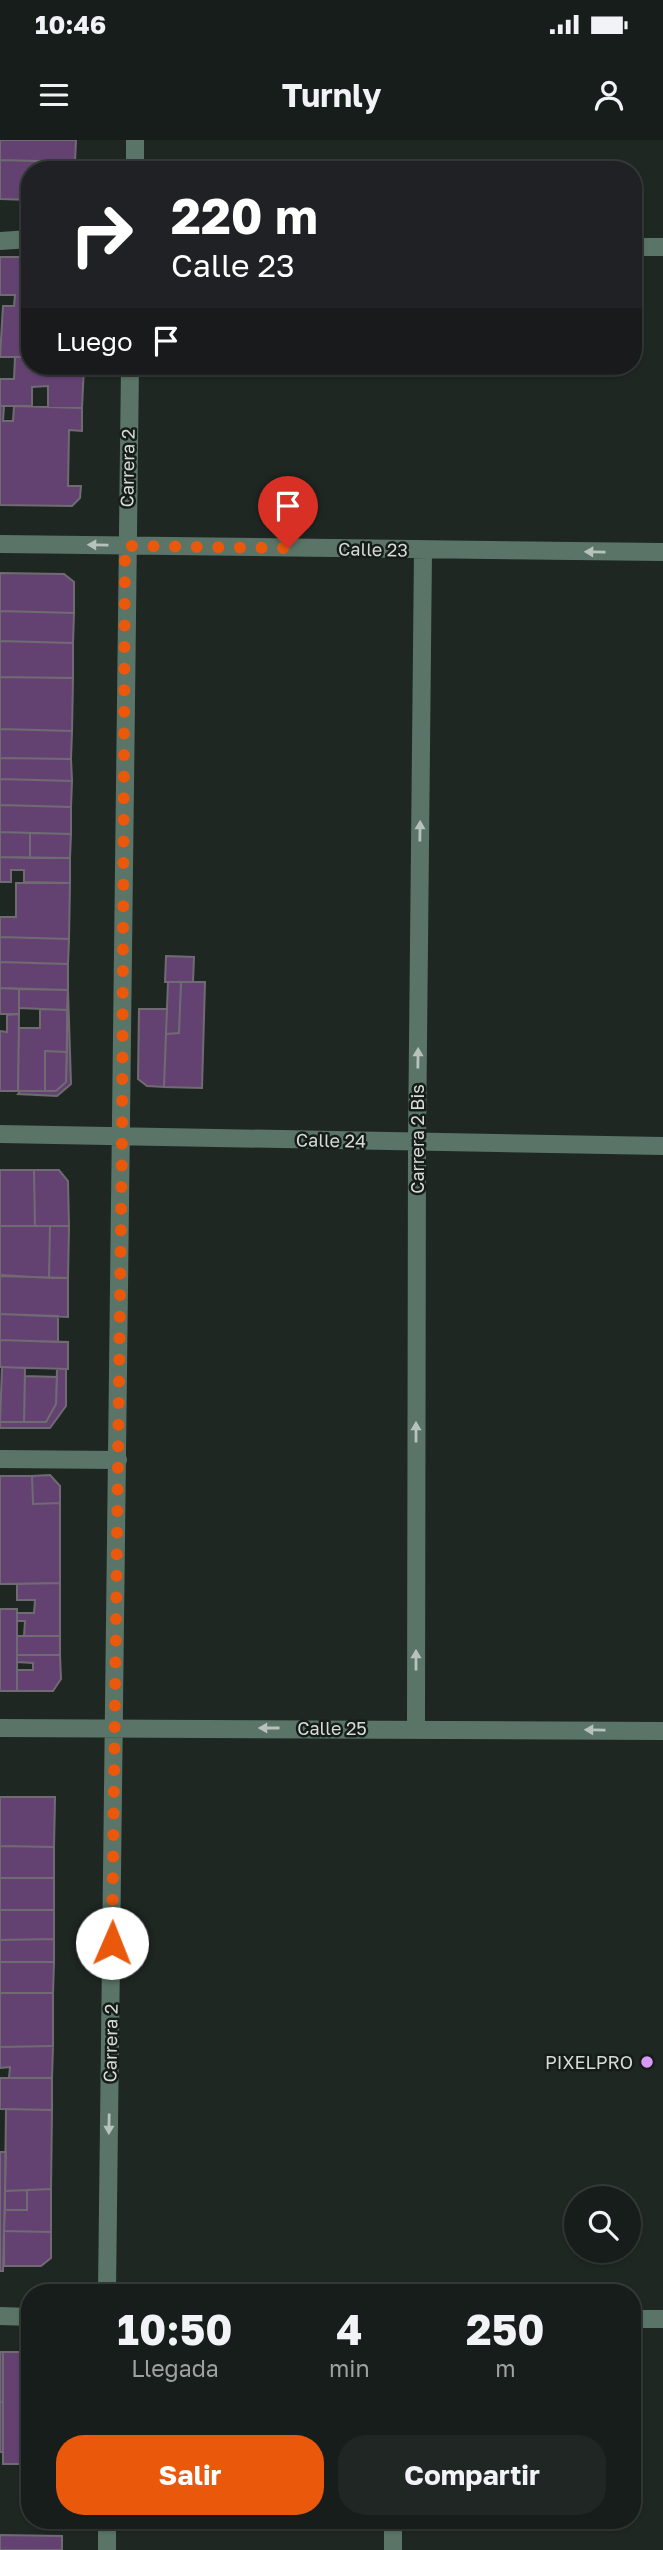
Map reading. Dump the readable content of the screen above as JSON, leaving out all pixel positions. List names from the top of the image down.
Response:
{
  "streets": {
    "street": [
      "Carrera 2",
      "Calle 23",
      "Carrera 2 Bis",
      "Calle 24",
      "Calle 25"
    ]
  },
  "crossings": [
    ["Carrera 2", "Calle 23"],
    ["Carrera 2", "Calle 24"],
    ["Carrera 2", "Calle 25"],
    ["Calle 23", "Carrera 2 Bis"],
    ["Carrera 2 Bis", "Calle 24"],
    ["Carrera 2 Bis", "Calle 25"]
  ],
  "one_way": ["Calle 23", "Carrera 2 Bis", "Calle 25"],
  "places": ["PIXELPRO"],
  "page": {
    "status": "10:46",
    "header": "Turnly",
    "turn": ["220 m", "Calle 23"],
    "then": "Luego",
    "eta": [
      "10:50",
      "Llegada",
      "4",
      "min",
      "250",
      "m"
    ],
    "buttons": ["Salir", "Compartir"]
  }
}
